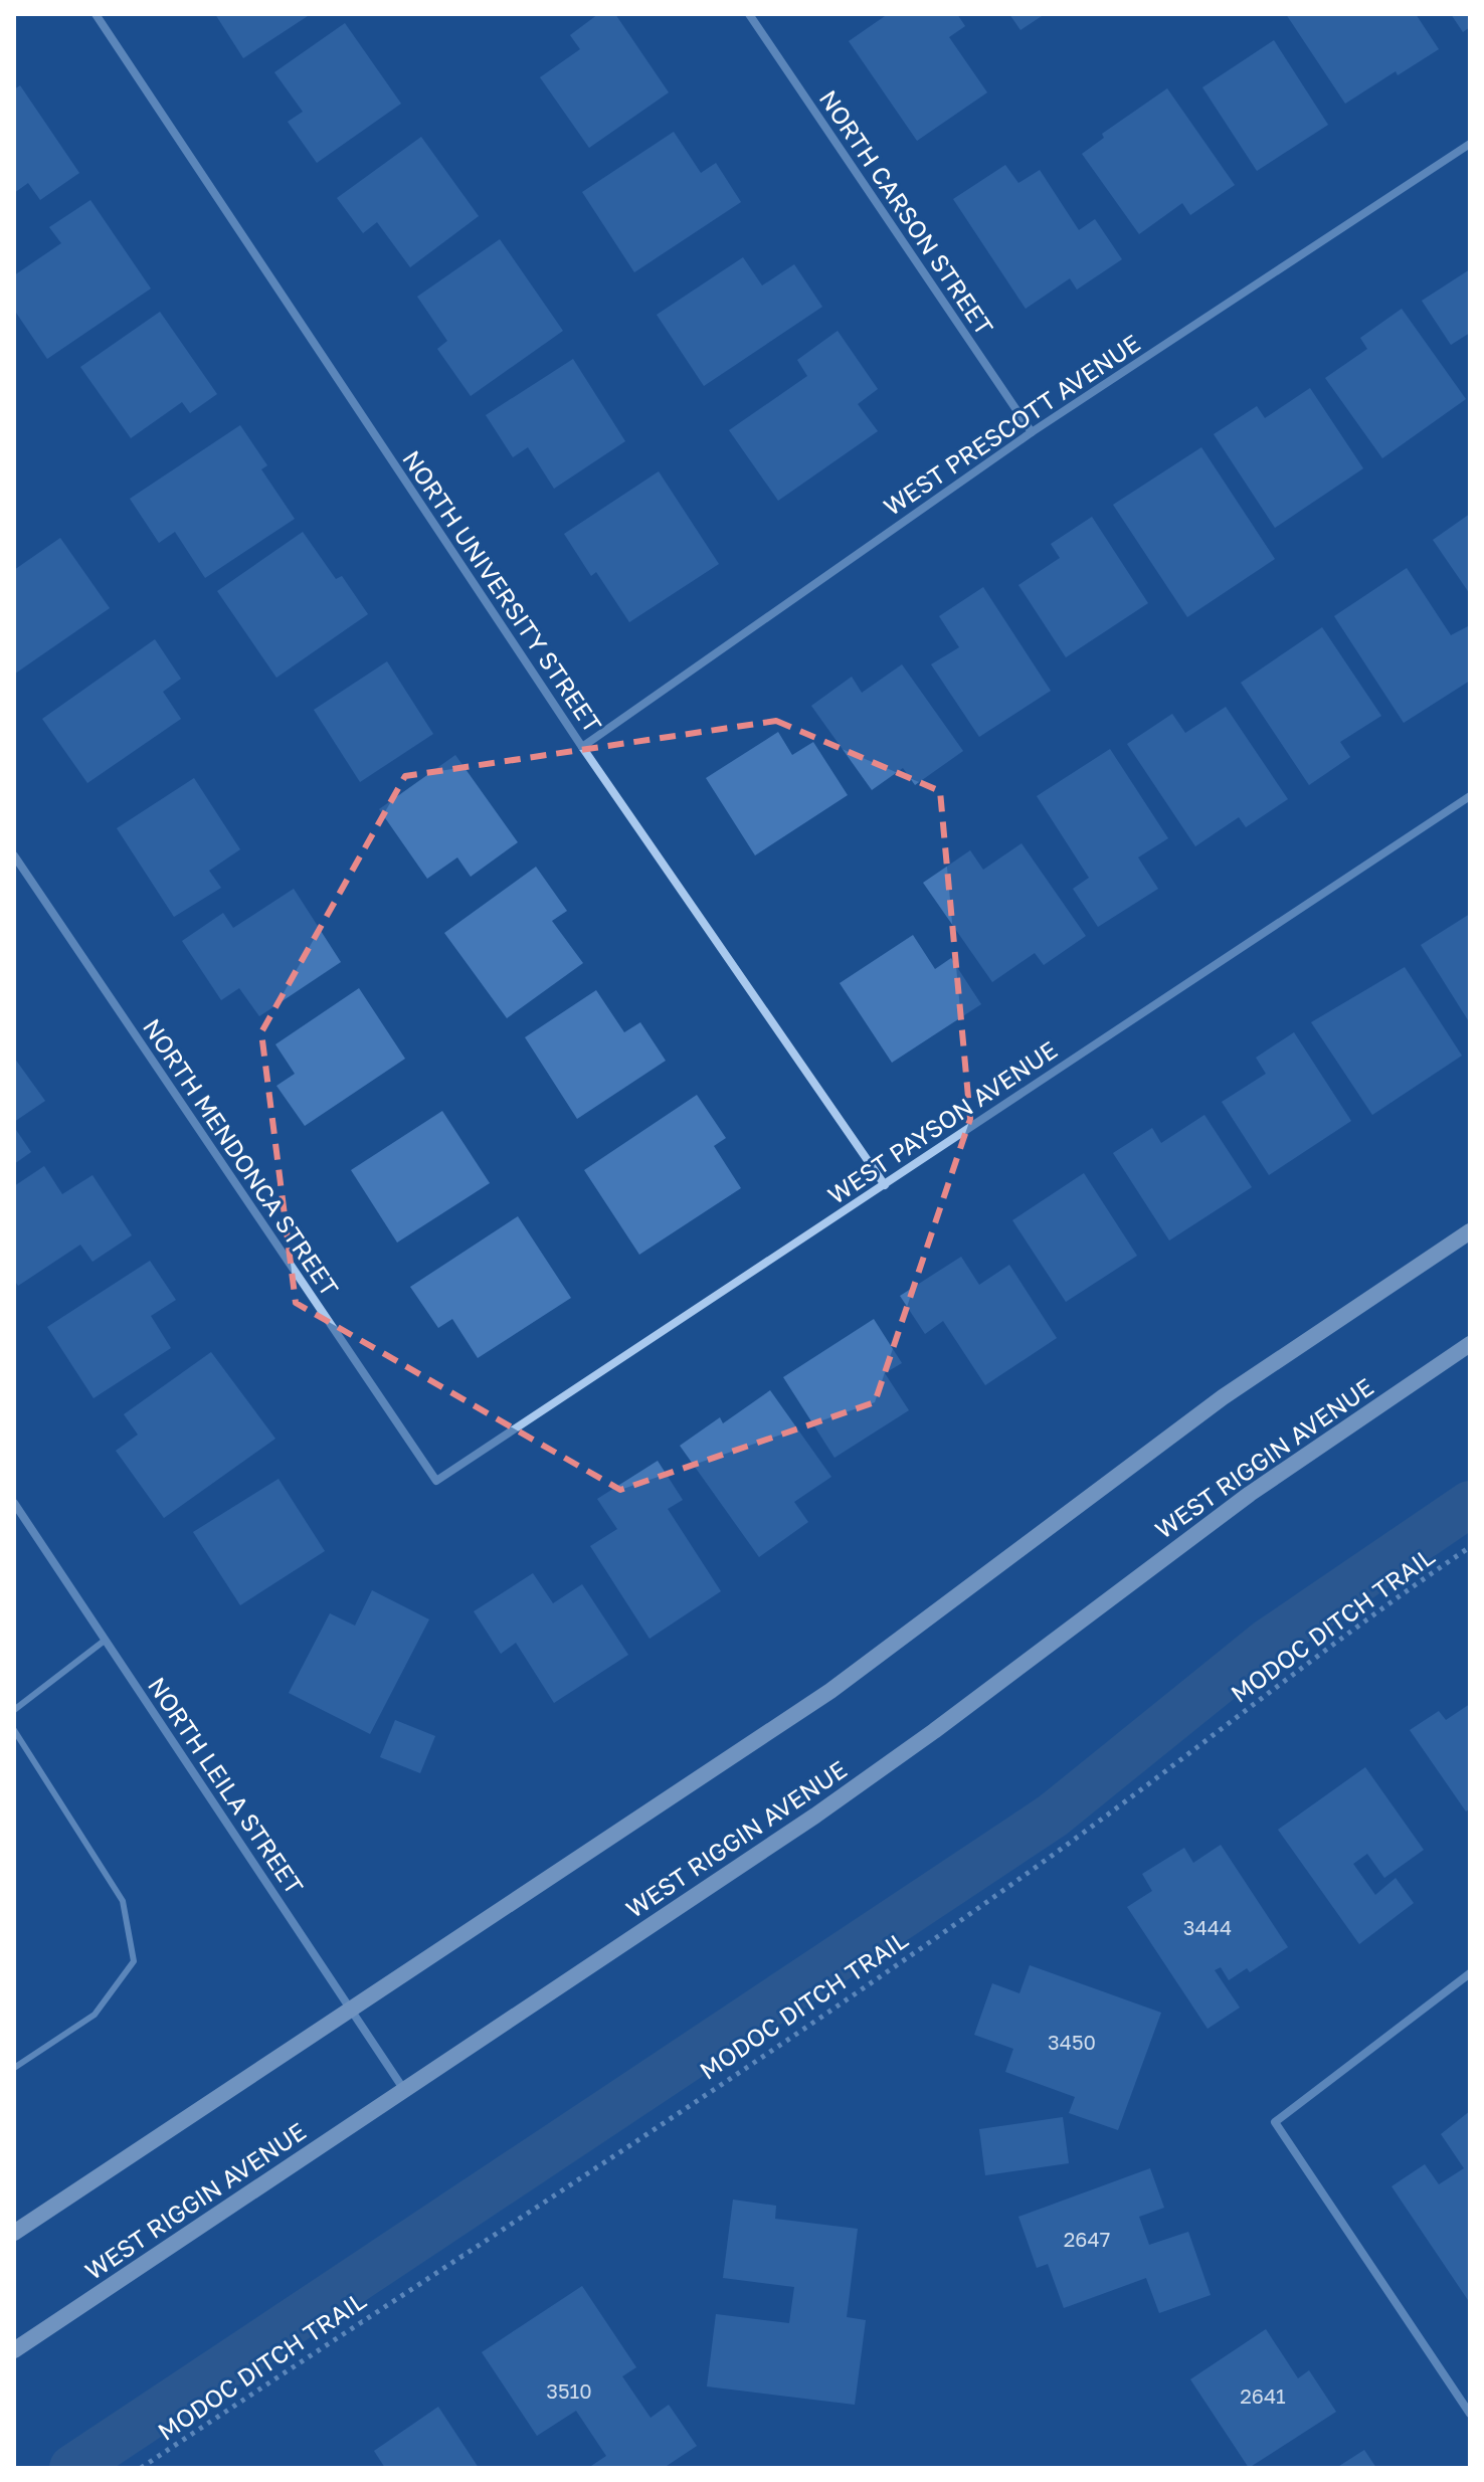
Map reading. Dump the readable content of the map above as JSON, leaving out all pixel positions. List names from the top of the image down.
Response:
{
  "streets": {
    "main road": ["WEST RIGGIN AVENUE"],
    "street": [
      "NORTH CARSON STREET",
      "WEST PRESCOTT AVENUE",
      "NORTH UNIVERSITY STREET",
      "WEST PAYSON AVENUE",
      "NORTH MENDONCA STREET",
      "NORTH LEILA STREET"
    ],
    "path": ["MODOC DITCH TRAIL"]
  },
  "crossings": [
    ["NORTH CARSON STREET", "WEST PRESCOTT AVENUE"],
    ["WEST PRESCOTT AVENUE", "NORTH UNIVERSITY STREET"],
    ["NORTH UNIVERSITY STREET", "WEST PAYSON AVENUE"],
    ["WEST PAYSON AVENUE", "NORTH MENDONCA STREET"],
    ["WEST RIGGIN AVENUE", "NORTH LEILA STREET"]
  ],
  "house_numbers": [
    "3444",
    "3450",
    "2647",
    "3510",
    "2641"
  ]
}
